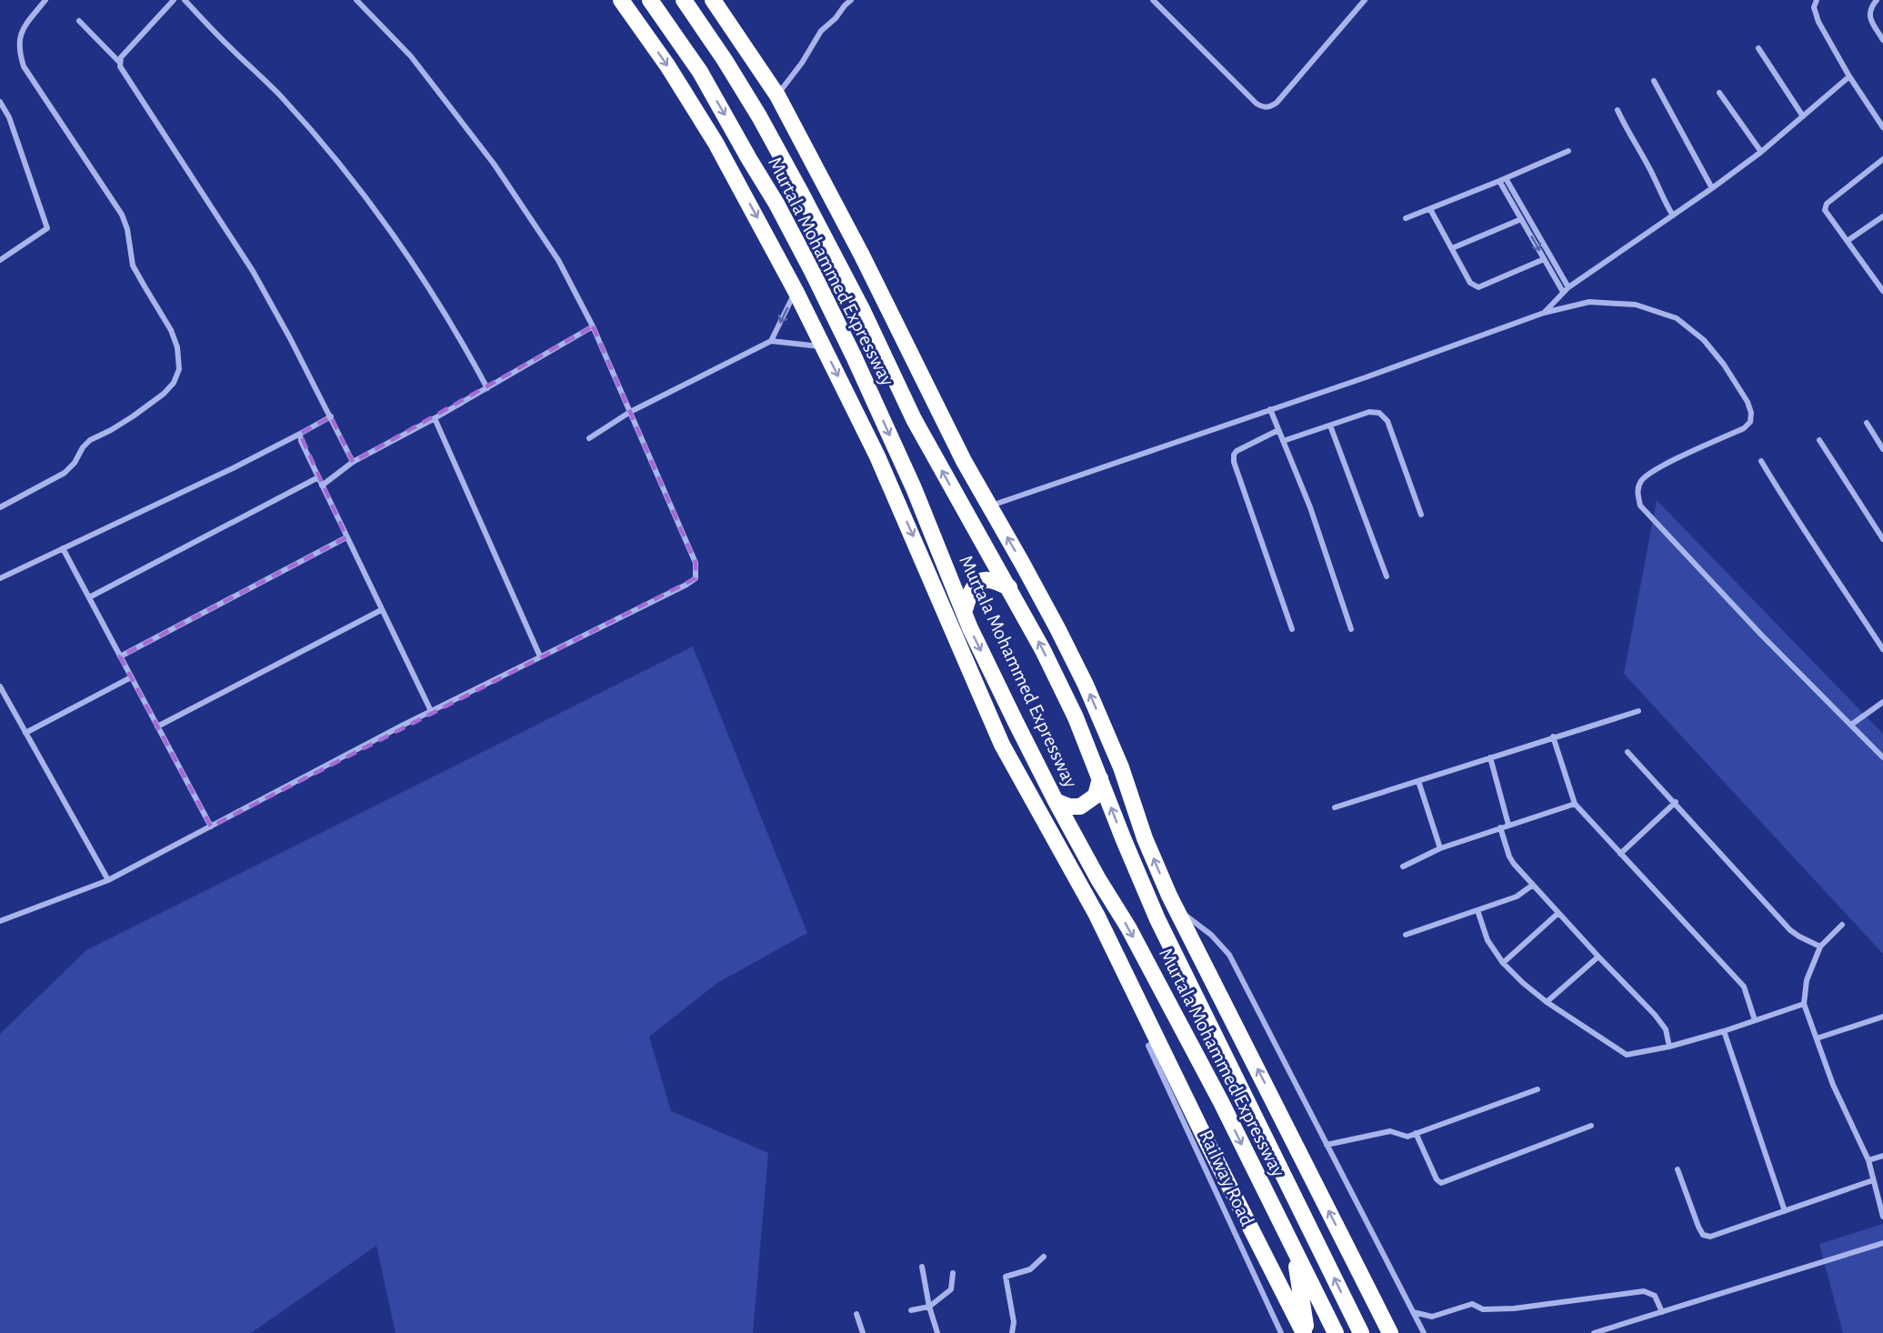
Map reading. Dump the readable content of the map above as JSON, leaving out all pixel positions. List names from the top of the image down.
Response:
{
  "streets": {
    "highway": ["Murtala Mohammed Expressway"],
    "street": ["Railway Road"]
  },
  "crossings": [
    ["Murtala Mohammed Expressway", "Railway Road"]
  ]
}
